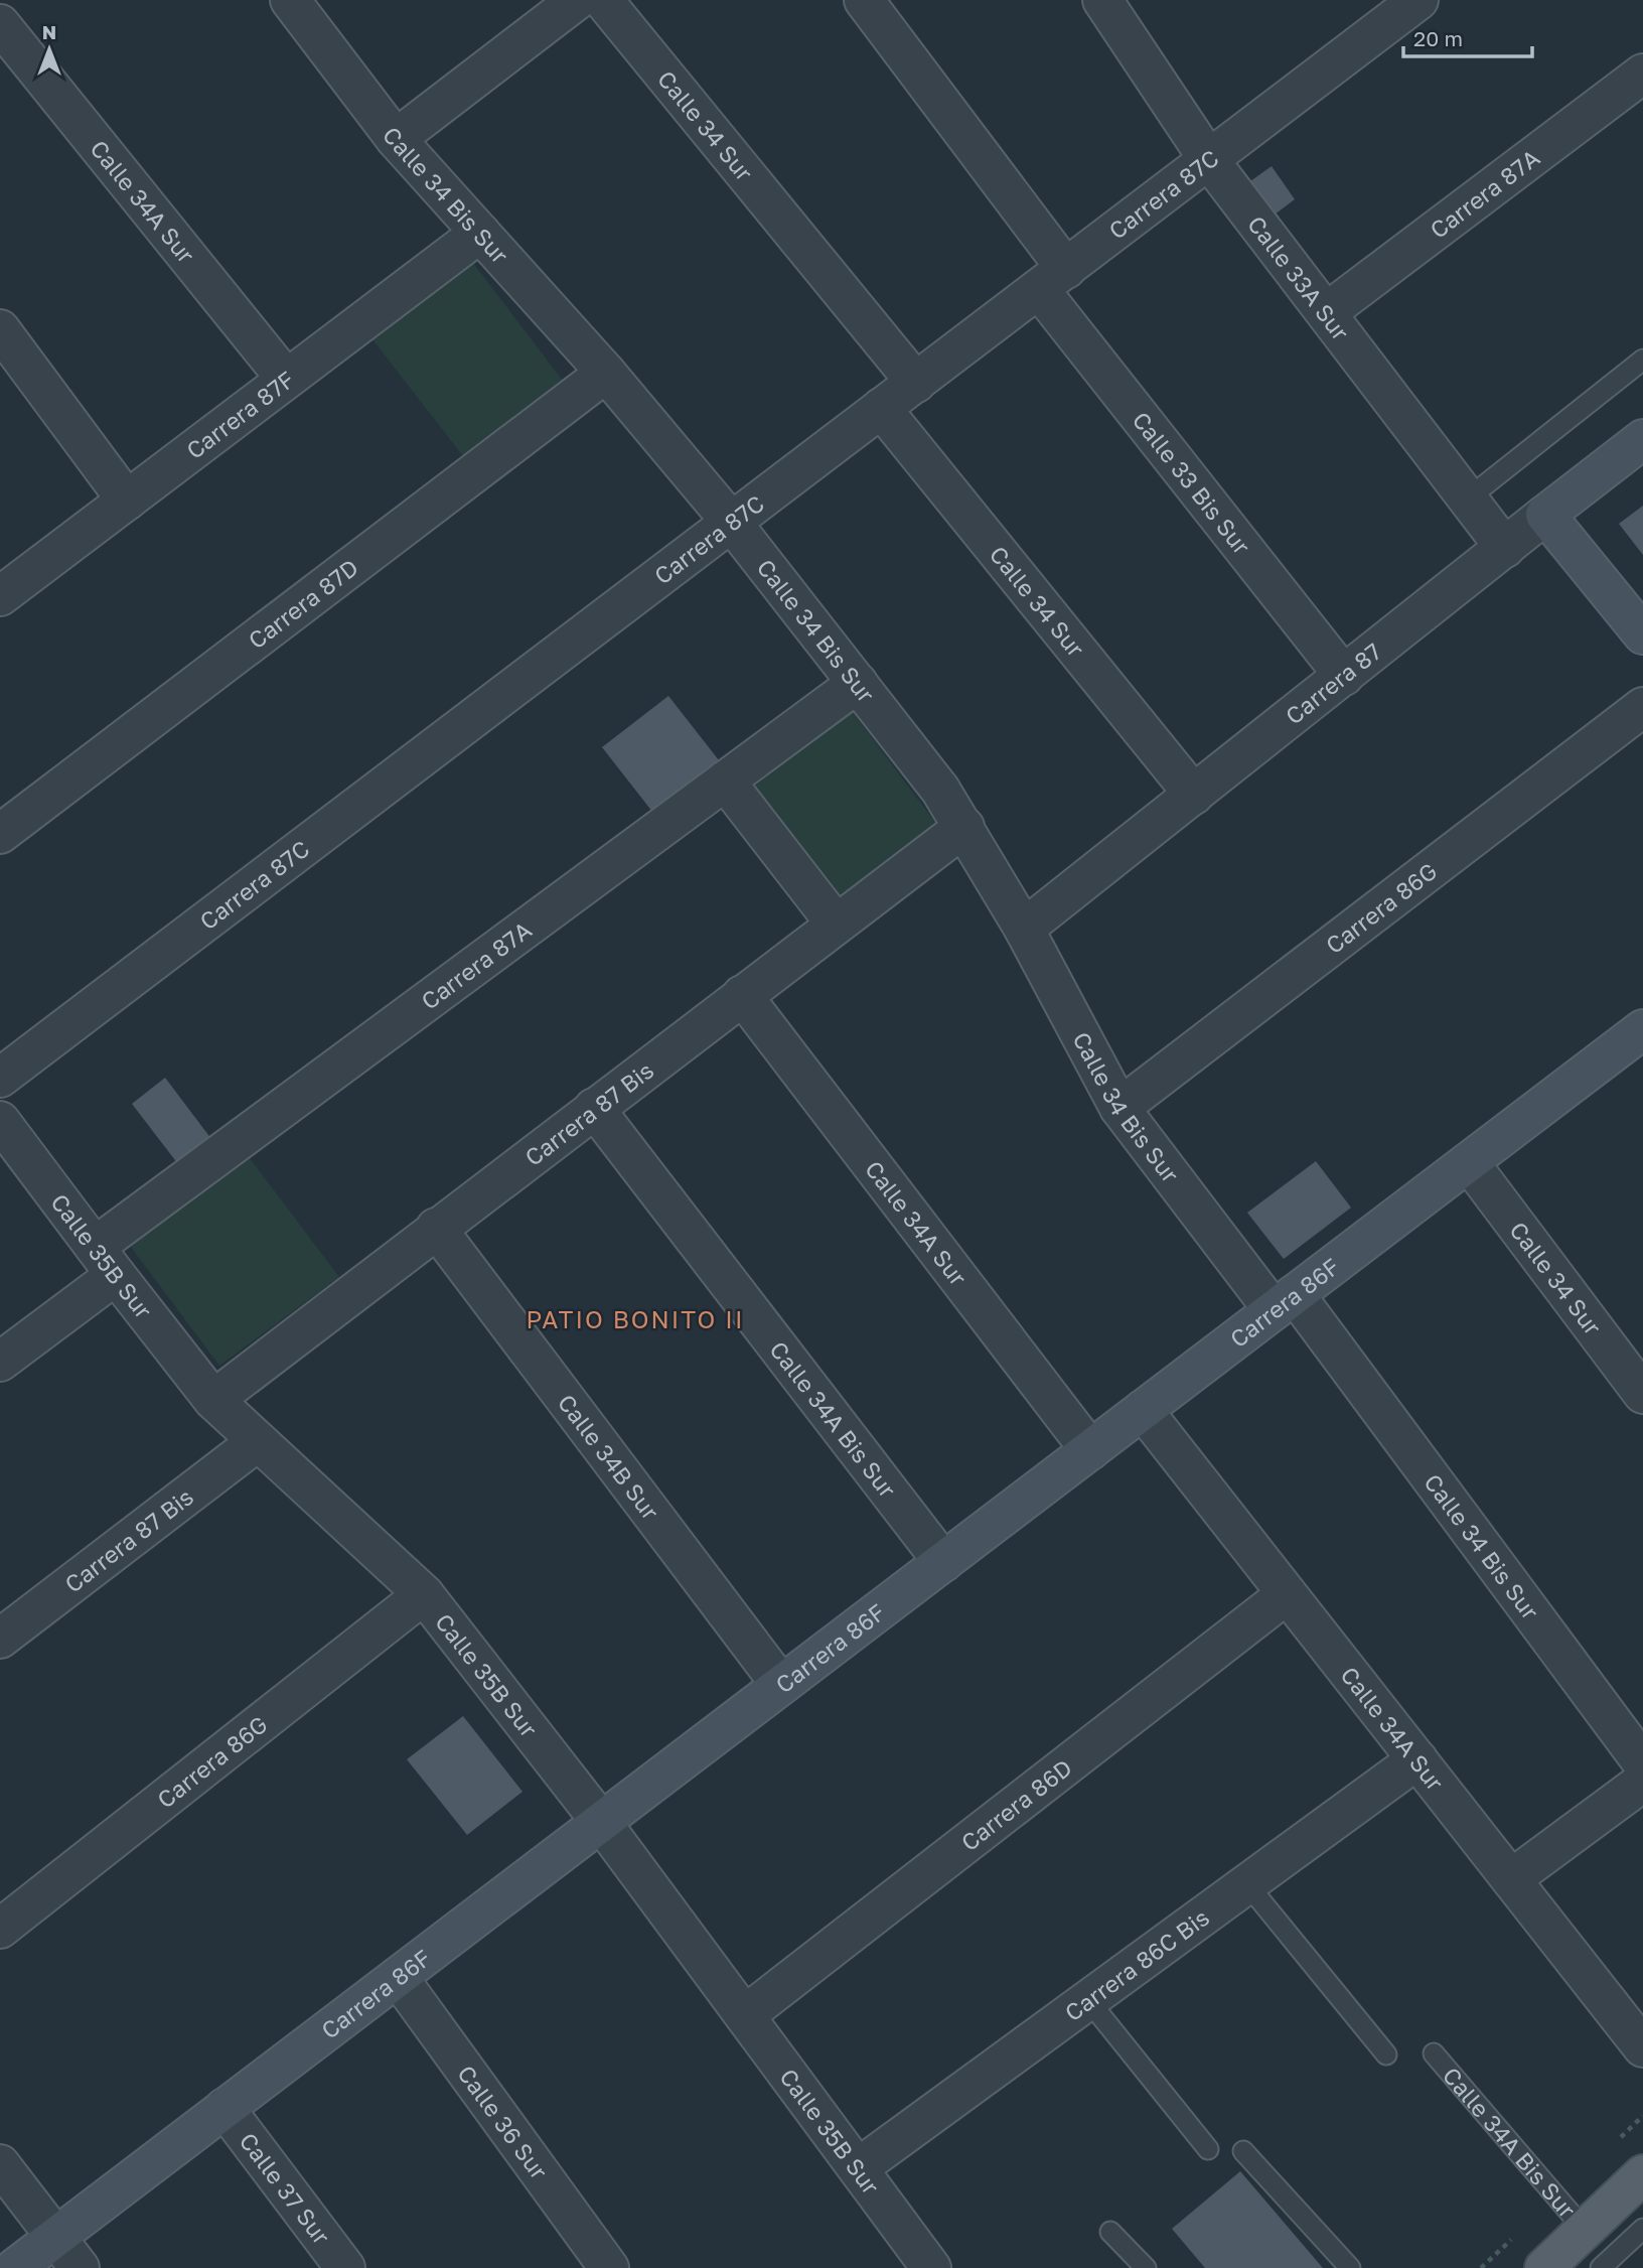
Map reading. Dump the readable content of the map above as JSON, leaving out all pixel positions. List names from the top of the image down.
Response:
{
  "streets": {
    "street": [
      "Calle 34 Sur",
      "Carrera 87A",
      "Calle 34 Bis Sur",
      "Carrera 87C",
      "Calle 34A Sur",
      "Calle 33A Sur",
      "Carrera 87F",
      "Calle 33 Bis Sur",
      "Carrera 87D",
      "Carrera 87",
      "Carrera 86G",
      "Carrera 87 Bis",
      "Calle 35B Sur",
      "Carrera 86F",
      "Calle 34A Bis Sur",
      "Calle 34B Sur",
      "Carrera 86D",
      "Carrera 86C Bis",
      "Calle 36 Sur",
      "Calle 37 Sur"
    ]
  },
  "crossings": [
    ["Calle 34 Sur", "Carrera 87C"],
    ["Calle 34 Sur", "Carrera 87"],
    ["Calle 34 Sur", "Carrera 86F"],
    ["Carrera 87A", "Calle 34 Bis Sur"],
    ["Carrera 87A", "Calle 33A Sur"],
    ["Carrera 87A", "Calle 35B Sur"],
    ["Calle 34 Bis Sur", "Carrera 87C"],
    ["Calle 34 Bis Sur", "Carrera 87F"],
    ["Calle 34 Bis Sur", "Carrera 87D"],
    ["Calle 34 Bis Sur", "Carrera 87"],
    ["Calle 34 Bis Sur", "Carrera 86G"],
    ["Calle 34 Bis Sur", "Carrera 87 Bis"],
    ["Calle 34 Bis Sur", "Carrera 86F"],
    ["Carrera 87C", "Calle 33A Sur"],
    ["Carrera 87C", "Calle 33 Bis Sur"],
    ["Calle 34A Sur", "Carrera 87F"],
    ["Calle 34A Sur", "Carrera 87 Bis"],
    ["Calle 34A Sur", "Carrera 86F"],
    ["Calle 34A Sur", "Carrera 86D"],
    ["Calle 34A Sur", "Carrera 86C Bis"],
    ["Calle 33A Sur", "Carrera 87"],
    ["Calle 33 Bis Sur", "Carrera 87"],
    ["Carrera 86G", "Calle 35B Sur"],
    ["Carrera 87 Bis", "Calle 35B Sur"],
    ["Carrera 87 Bis", "Calle 34A Bis Sur"],
    ["Carrera 87 Bis", "Calle 34B Sur"],
    ["Calle 35B Sur", "Carrera 86F"],
    ["Calle 35B Sur", "Carrera 86D"],
    ["Calle 35B Sur", "Carrera 86C Bis"],
    ["Carrera 86F", "Calle 34A Bis Sur"],
    ["Carrera 86F", "Calle 34B Sur"],
    ["Carrera 86F", "Calle 36 Sur"],
    ["Carrera 86F", "Calle 37 Sur"]
  ],
  "districts": ["PATIO BONITO II"],
  "scale_bar": "20 m",
  "north": "top"
}
